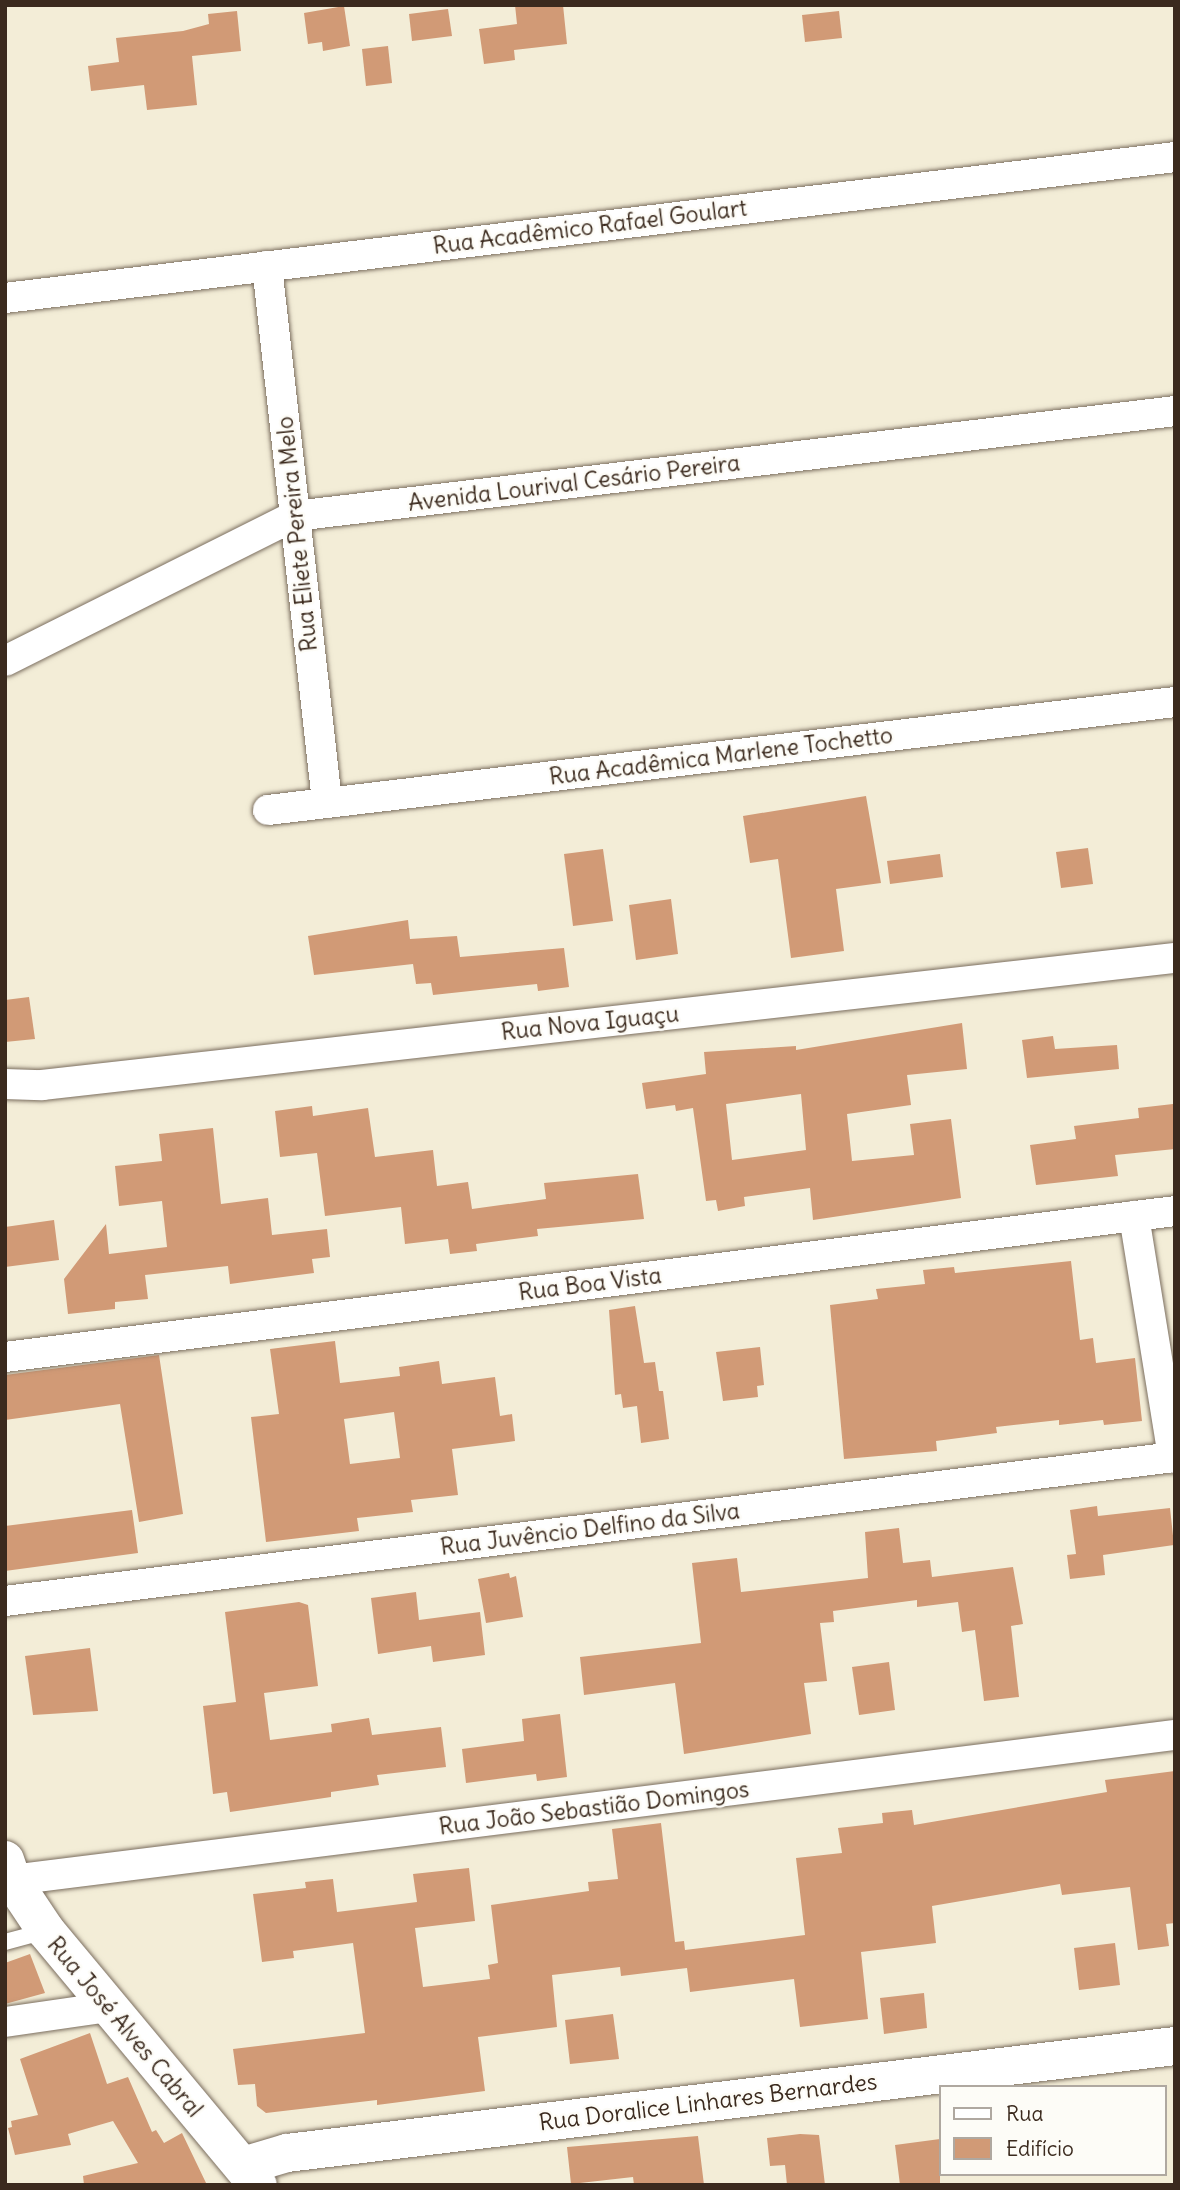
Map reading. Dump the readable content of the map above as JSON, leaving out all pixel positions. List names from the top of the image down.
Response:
{
  "streets": {
    "street": [
      "Rua Acadêmico Rafael Goulart",
      "Avenida Lourival Cesário Pereira",
      "Rua Eliete Pereira Melo",
      "Rua Acadêmica Marlene Tochetto",
      "Rua Nova Iguaçu",
      "Rua Boa Vista",
      "Rua Juvêncio Delfino da Silva",
      "Rua João Sebastião Domingos",
      "Rua José Alves Cabral",
      "Rua Doralice Linhares Bernardes"
    ]
  },
  "crossings": [
    ["Rua Acadêmico Rafael Goulart", "Rua Eliete Pereira Melo"],
    ["Avenida Lourival Cesário Pereira", "Rua Eliete Pereira Melo"],
    ["Rua Eliete Pereira Melo", "Rua Acadêmica Marlene Tochetto"],
    ["Rua João Sebastião Domingos", "Rua José Alves Cabral"],
    ["Rua José Alves Cabral", "Rua Doralice Linhares Bernardes"]
  ],
  "legend": ["Rua", "Edifício"]
}
